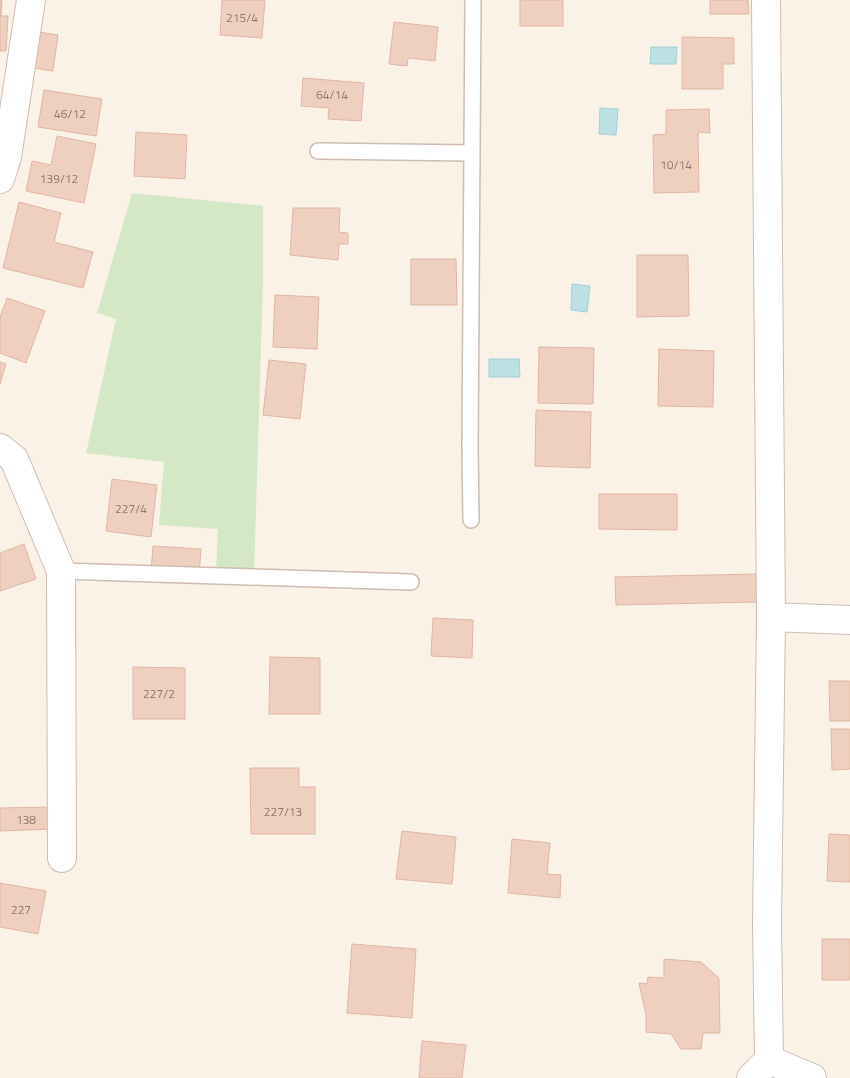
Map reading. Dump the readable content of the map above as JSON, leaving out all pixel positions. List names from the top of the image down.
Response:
{
  "house_numbers": [
    "215/4",
    "64/14",
    "46/12",
    "10/14",
    "139/12",
    "227/4",
    "227/2",
    "227/13",
    "138",
    "227"
  ]
}
